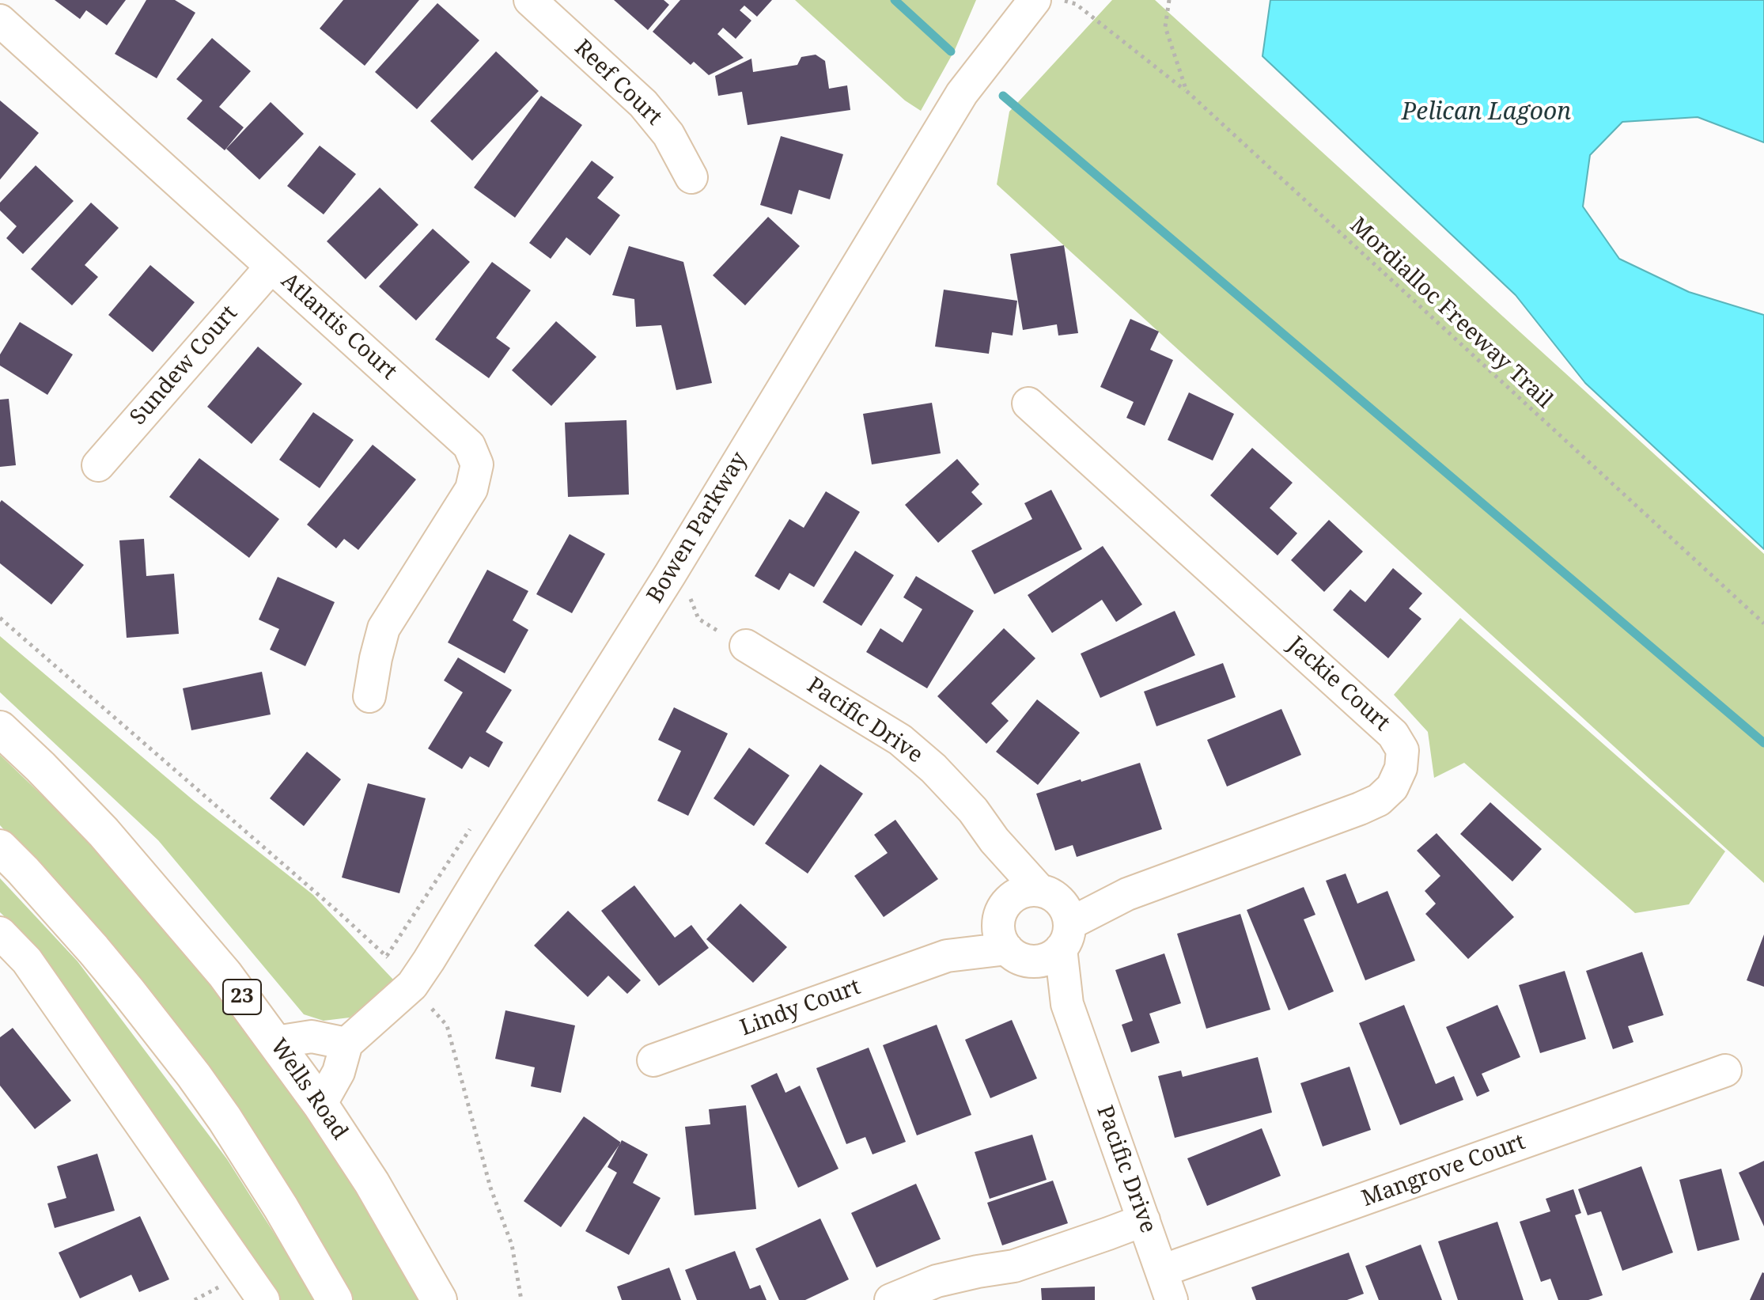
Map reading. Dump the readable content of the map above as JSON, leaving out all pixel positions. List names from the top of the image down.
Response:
{
  "streets": {
    "main road": ["23", "Wells Road"],
    "street": [
      "Reef Court",
      "Atlantis Court",
      "Sundew Court",
      "Bowen Parkway",
      "Jackie Court",
      "Pacific Drive",
      "Lindy Court",
      "Mangrove Court"
    ],
    "path": ["Mordialloc Freeway Trail"]
  },
  "crossings": [
    ["Atlantis Court", "Sundew Court"],
    ["Jackie Court", "Pacific Drive"],
    ["Jackie Court", "Lindy Court"],
    ["Pacific Drive", "Lindy Court"],
    ["Pacific Drive", "Mangrove Court"]
  ],
  "water": ["Pelican Lagoon"]
}
